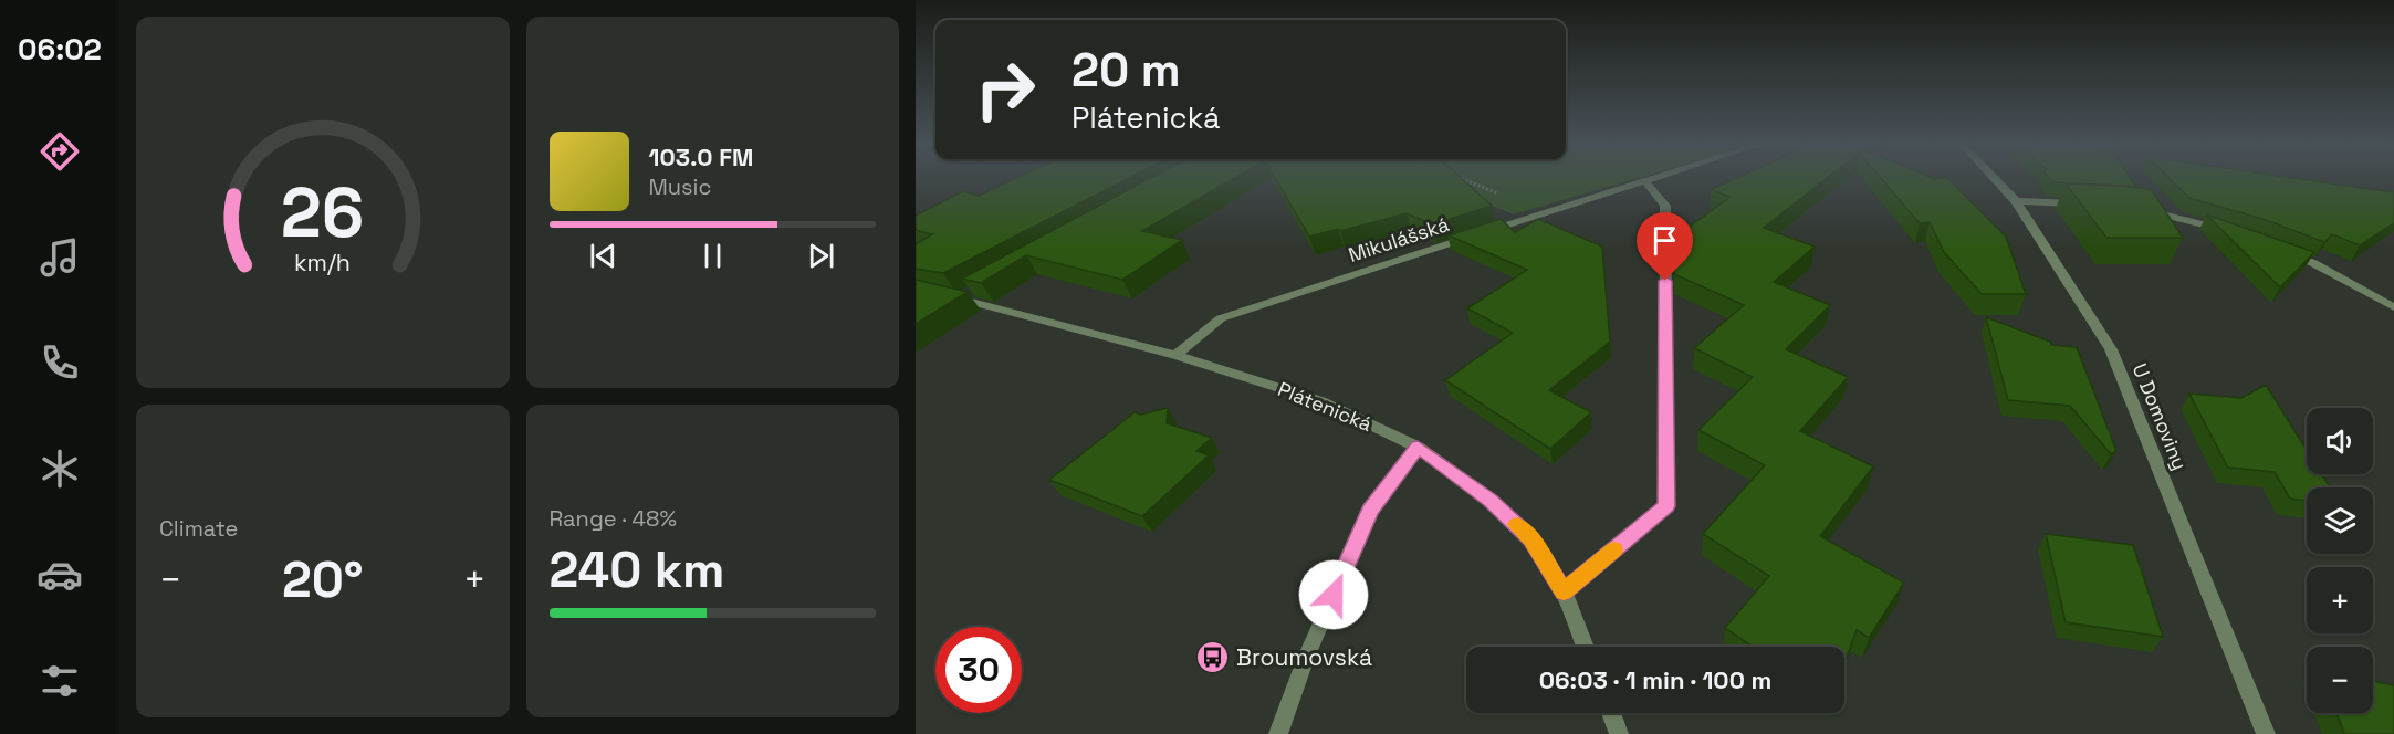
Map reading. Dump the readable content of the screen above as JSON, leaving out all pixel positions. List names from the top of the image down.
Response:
{
  "streets": {
    "street": ["Mikulášská", "Plátenická", "U Domoviny"]
  },
  "crossings": [
    ["Mikulášská", "Plátenická"]
  ],
  "places": {
    "bus stop": ["Broumovská"]
  },
  "page": {
    "tabs": "06:02",
    "turn": ["20 m", "Plátenická"],
    "song": ["103.0 FM", "Music"],
    "tile": [
      "Climate",
      ["Range · 48%", "240 km"]
    ],
    "map_buttons": ["+", "−"],
    "heat": ["−", "20°", "+"],
    "limit": "30",
    "trip": "06:03 · 1 min · 100 m",
    "gauge": ["26", "km/h"]
  }
}
